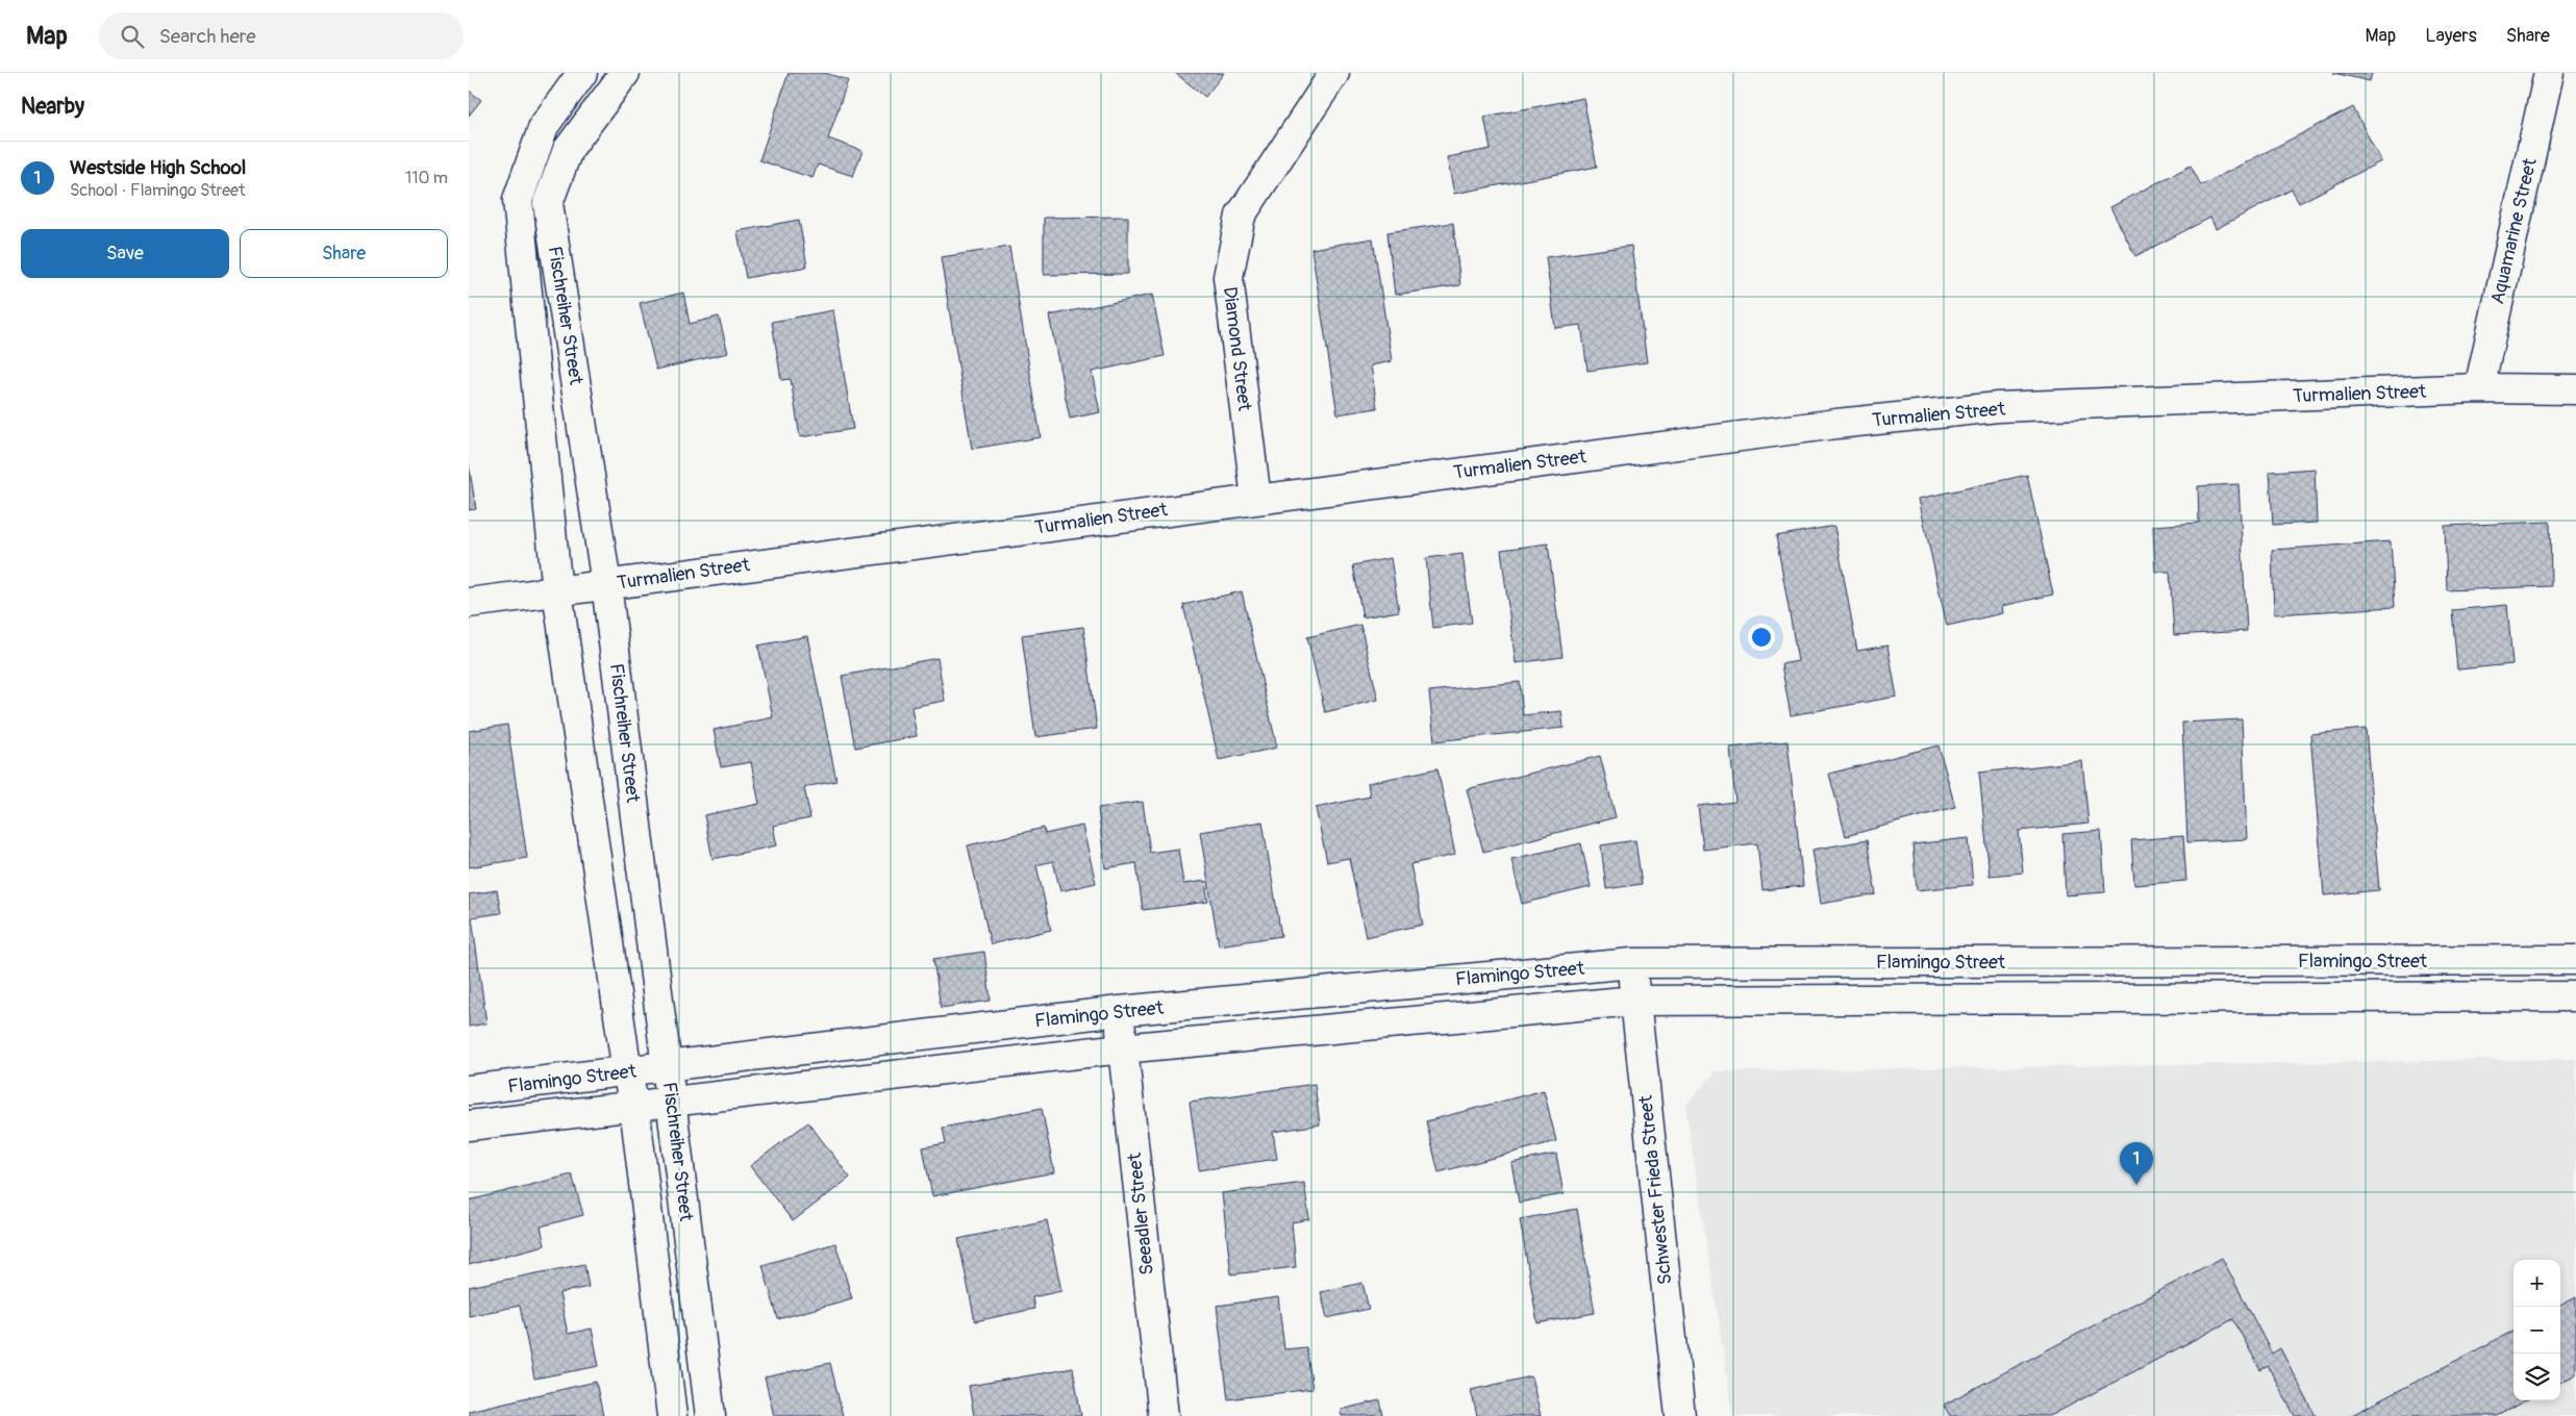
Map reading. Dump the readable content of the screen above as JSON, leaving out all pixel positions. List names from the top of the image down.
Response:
{
  "streets": {
    "street": [
      "Aquamarine Street",
      "Fischreiher Street",
      "Diamond Street",
      "Turmalien Street",
      "Flamingo Street",
      "Schwester Frieda Street",
      "Seeadler Street"
    ]
  },
  "crossings": [
    ["Aquamarine Street", "Turmalien Street"],
    ["Fischreiher Street", "Turmalien Street"],
    ["Fischreiher Street", "Flamingo Street"],
    ["Diamond Street", "Turmalien Street"],
    ["Flamingo Street", "Schwester Frieda Street"],
    ["Flamingo Street", "Seeadler Street"]
  ],
  "page": {
    "header": "Map",
    "search": "Search here",
    "nav": ["Map", "Layers", "Share"],
    "heading": "Nearby",
    "list": [
      {
        "mark": "1",
        "name": "Westside High School",
        "note": "School · Flamingo Street",
        "value": "110 m"
      }
    ],
    "buttons": ["Save", "Share"],
    "pins": "1",
    "map_buttons": ["+", "−"]
  }
}
